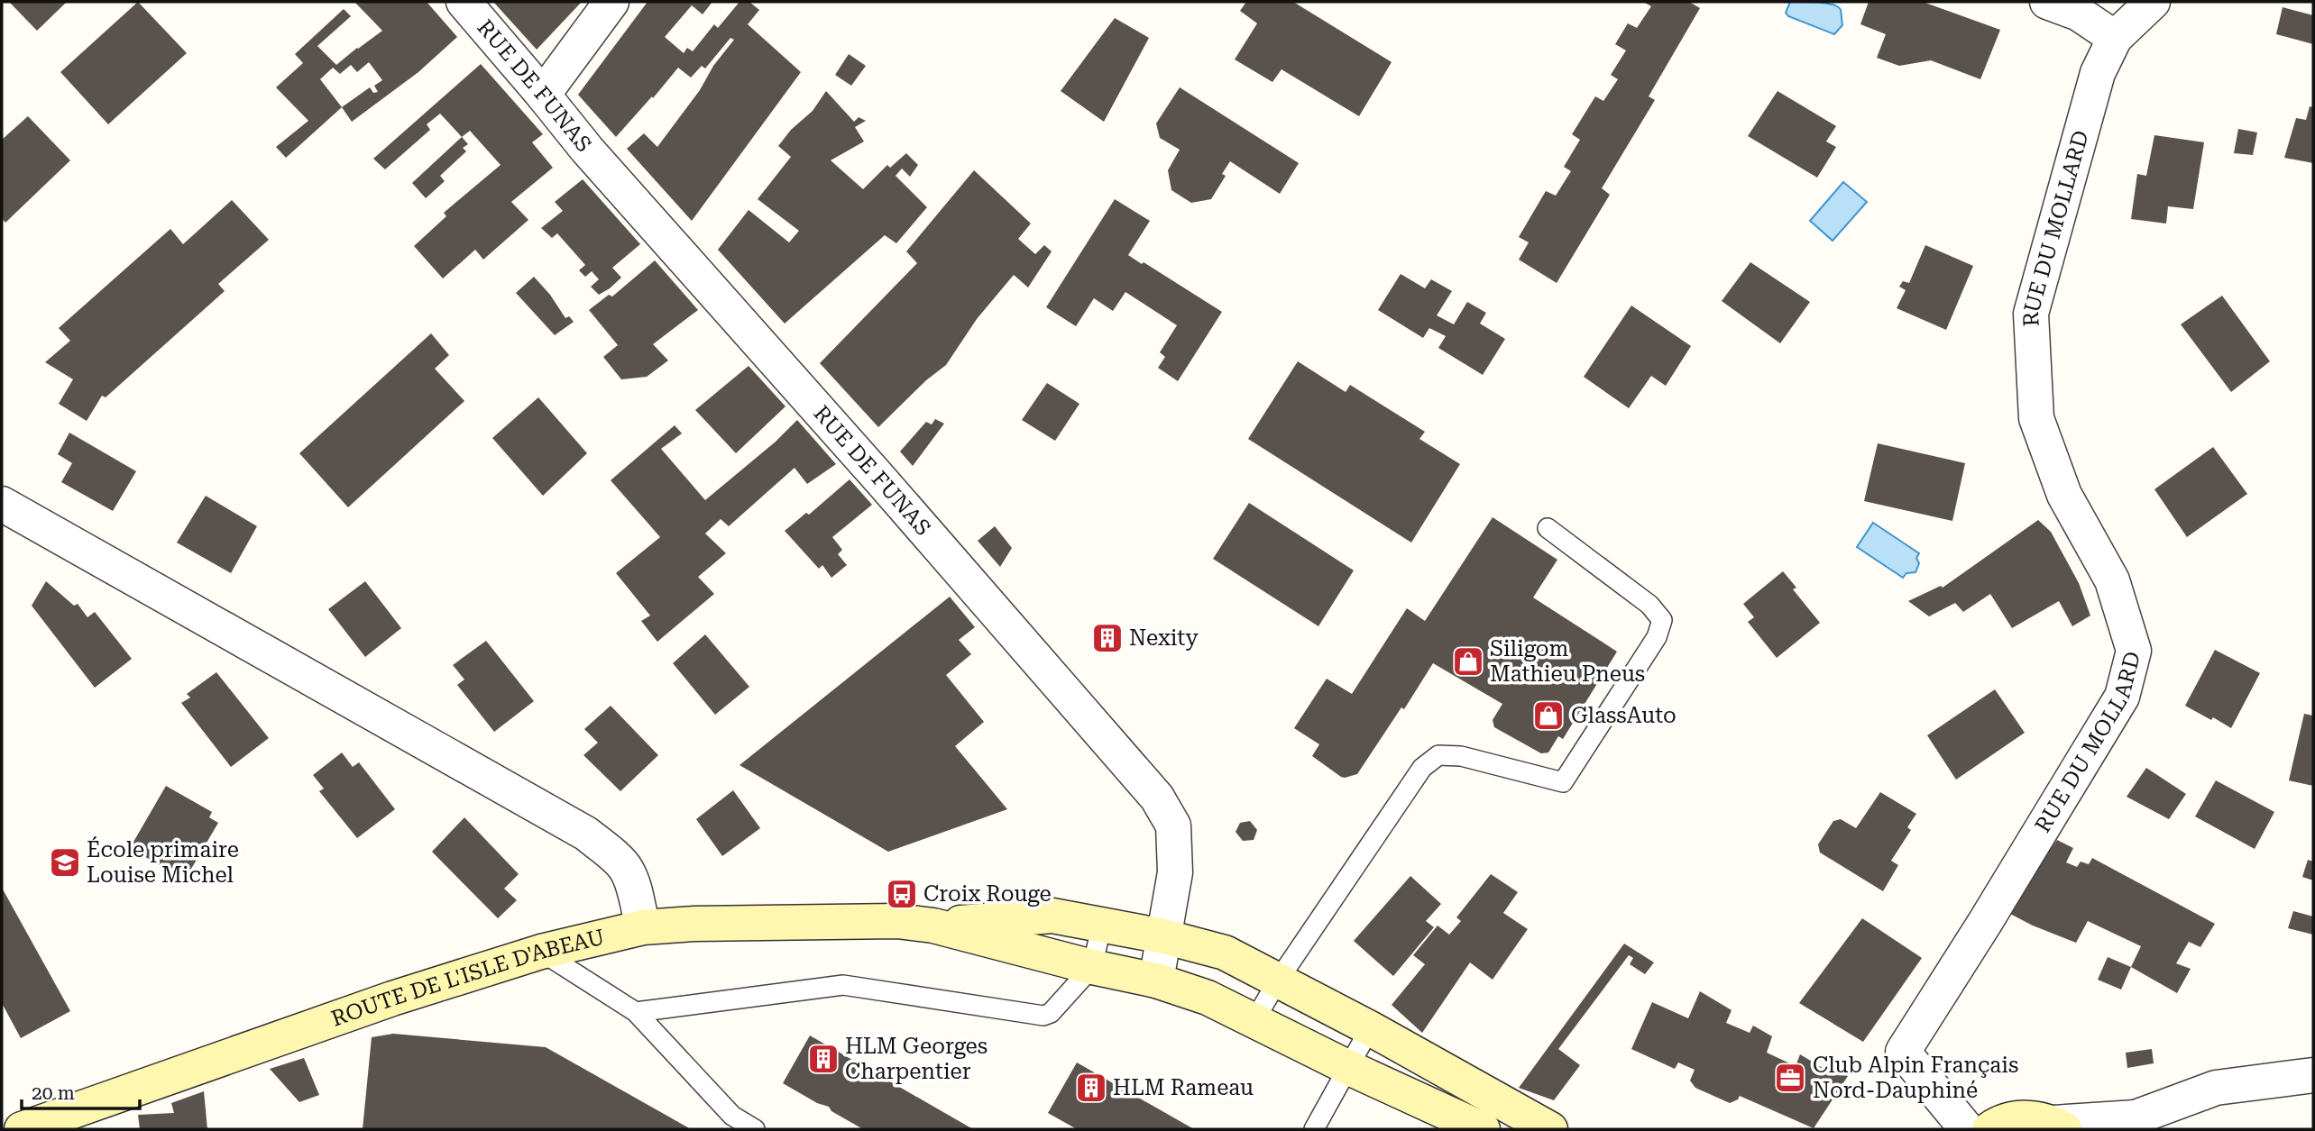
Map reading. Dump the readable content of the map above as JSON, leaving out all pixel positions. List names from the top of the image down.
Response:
{
  "streets": {
    "street": ["RUE DE FUNAS", "RUE DU MOLLARD", "ROUTE DE L'ISLE D'ABEAU"]
  },
  "crossings": [
    ["RUE DE FUNAS", "ROUTE DE L'ISLE D'ABEAU"]
  ],
  "places": {
    "building": ["Nexity", "HLM Georges Charpentier", "HLM Rameau"],
    "shop": ["Siligom Mathieu Pneus", "GlassAuto"],
    "school or university": ["École primaire Louise Michel"],
    "bus stop": ["Croix Rouge"],
    "office": ["Club Alpin Français Nord-Dauphiné"]
  },
  "scale_bar": "20 m"
}
